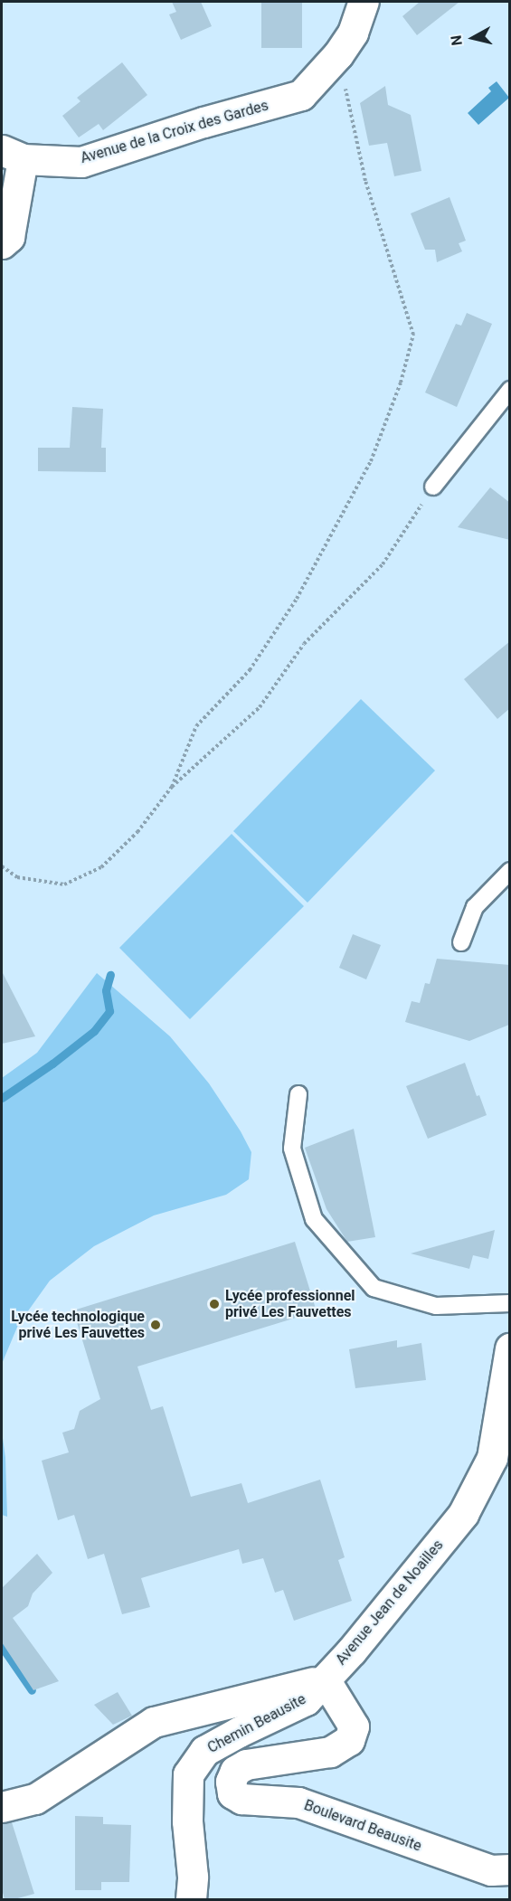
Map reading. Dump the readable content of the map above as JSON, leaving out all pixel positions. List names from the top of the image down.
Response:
{
  "streets": {
    "street": [
      "Avenue de la Croix des Gardes",
      "Avenue Jean de Noailles",
      "Chemin Beausite",
      "Boulevard Beausite"
    ]
  },
  "crossings": [
    ["Avenue Jean de Noailles", "Chemin Beausite"],
    ["Avenue Jean de Noailles", "Boulevard Beausite"],
    ["Chemin Beausite", "Boulevard Beausite"]
  ],
  "places": ["Lycée professionnel privé Les Fauvettes", "Lycée technologique privé Les Fauvettes"],
  "north": "left"
}
